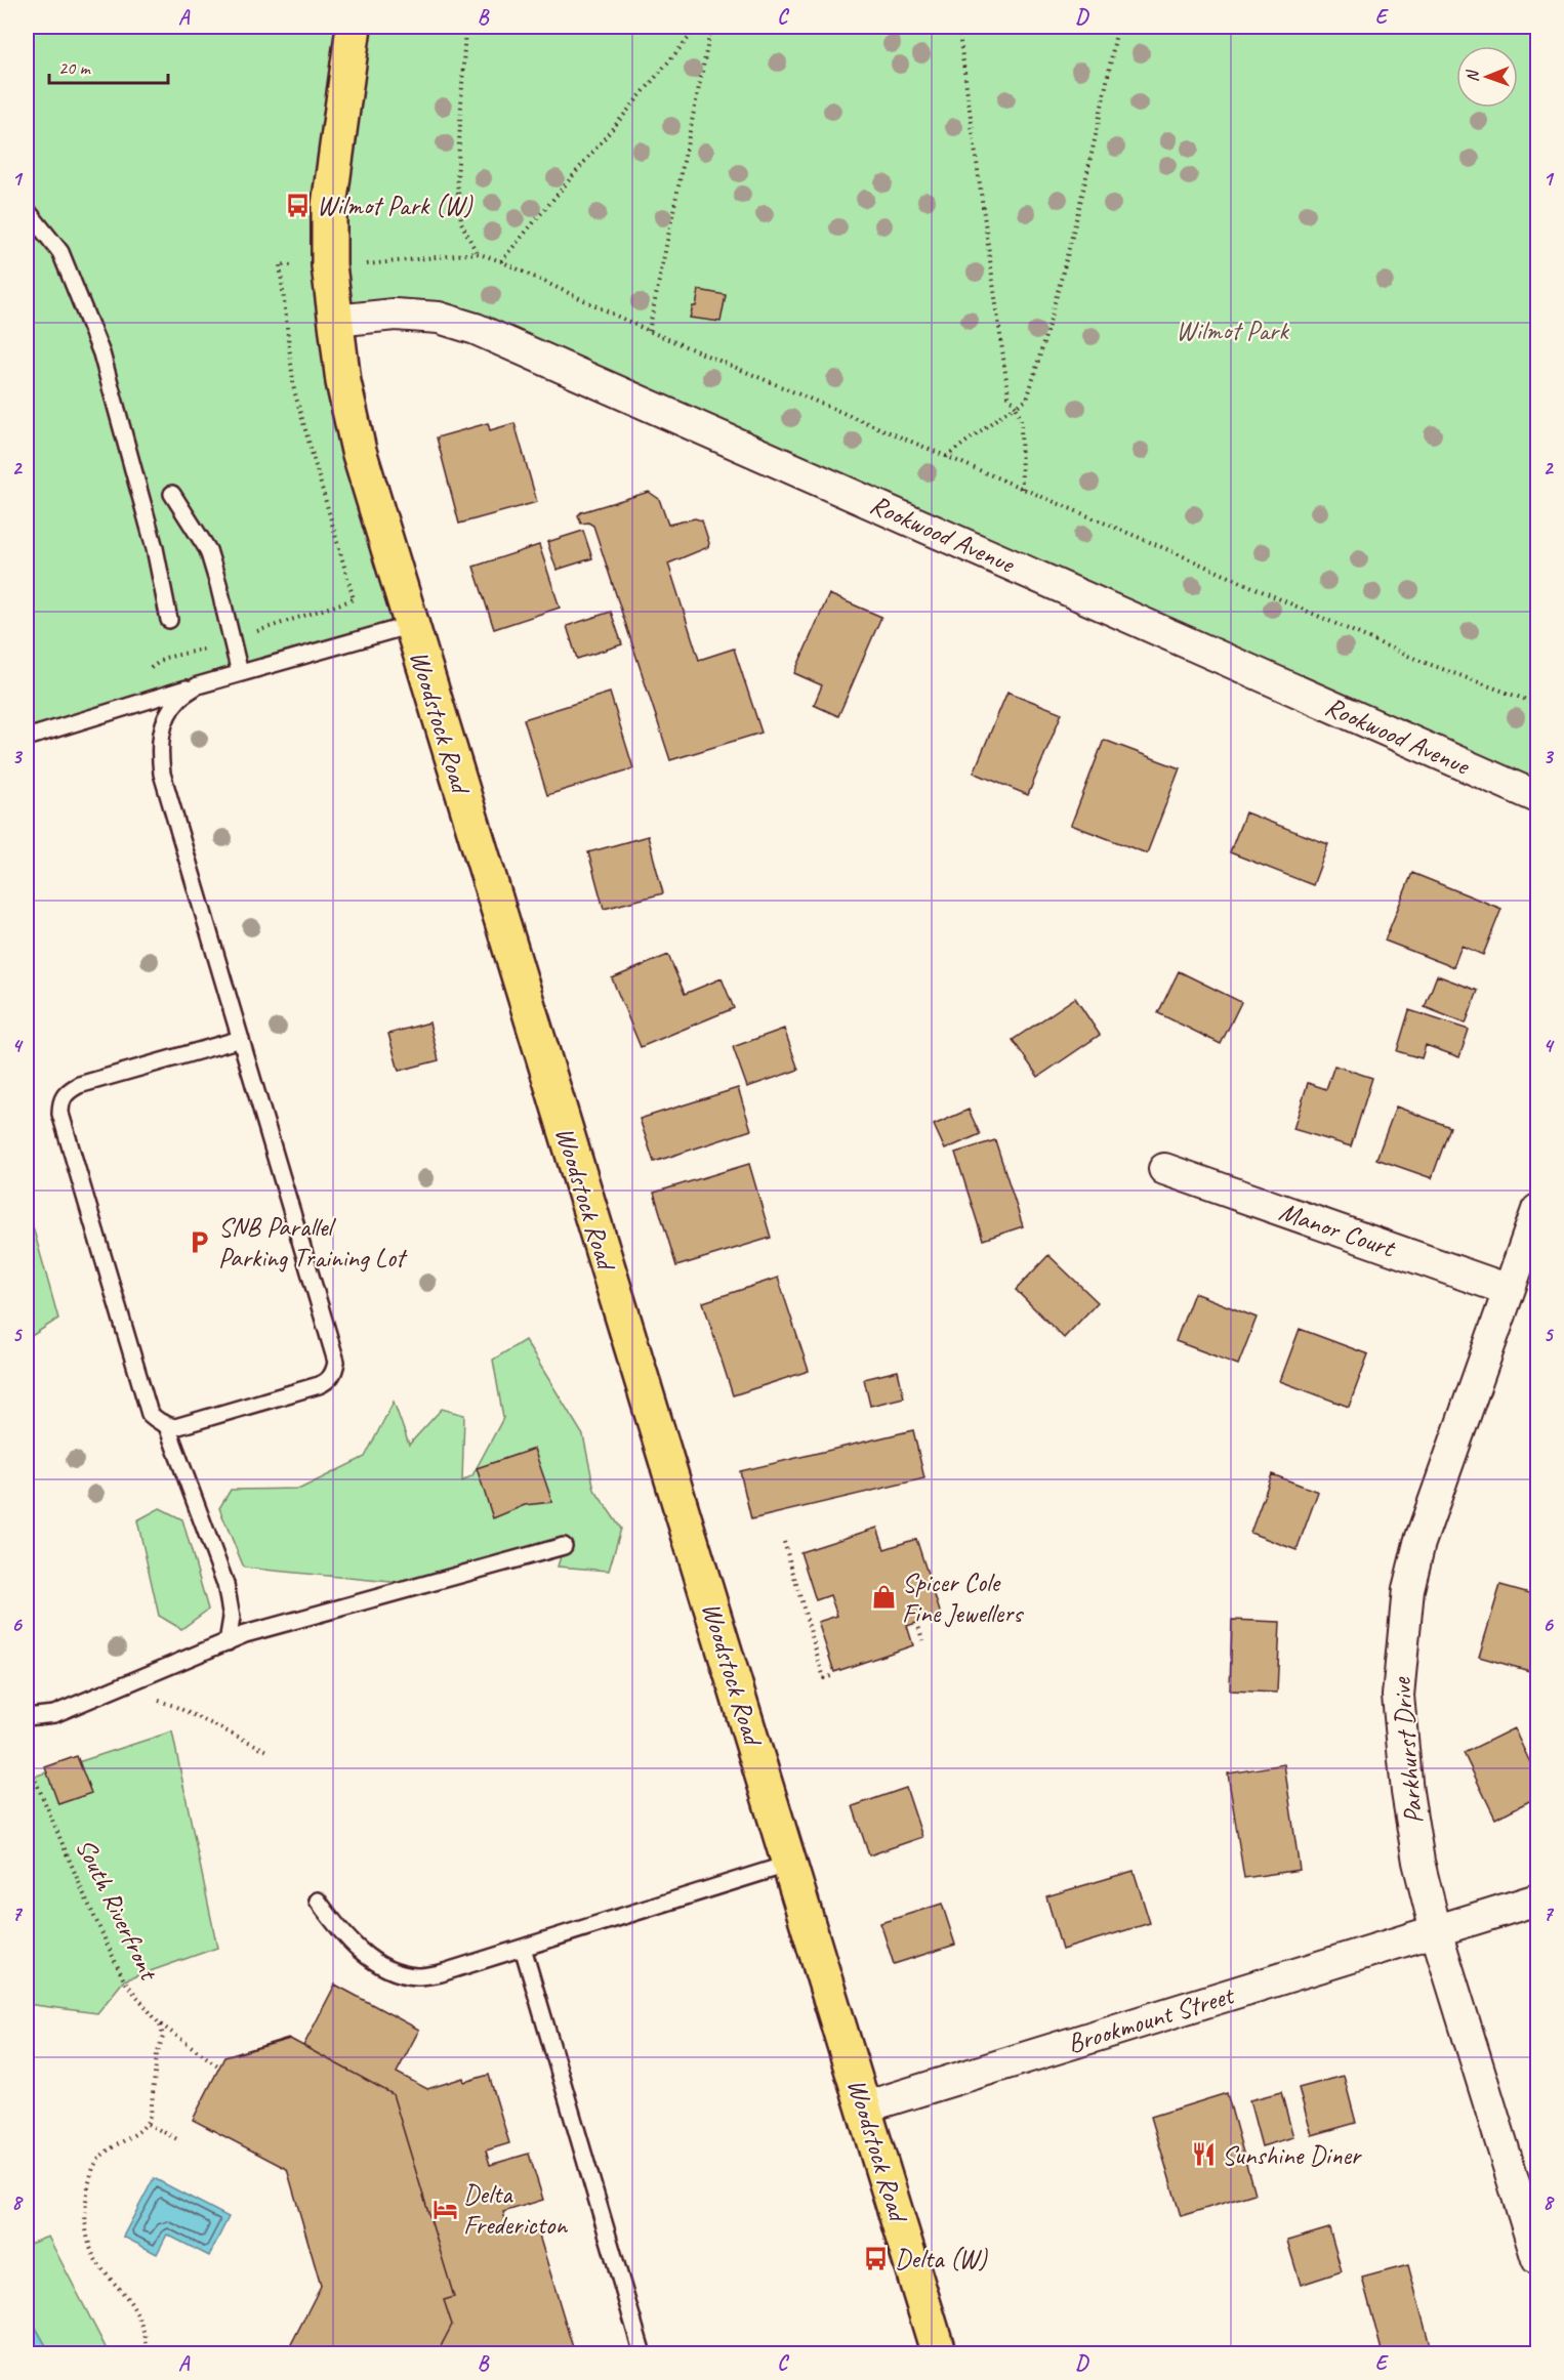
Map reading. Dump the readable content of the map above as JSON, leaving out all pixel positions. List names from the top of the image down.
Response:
{
  "streets": {
    "main road": ["Woodstock Road"],
    "street": [
      "Rookwood Avenue",
      "Manor Court",
      "Parkhurst Drive",
      "Brookmount Street"
    ],
    "path": ["South Riverfront"]
  },
  "crossings": [
    ["Rookwood Avenue", "Woodstock Road"],
    ["Woodstock Road", "Brookmount Street"],
    ["Manor Court", "Parkhurst Drive"],
    ["Parkhurst Drive", "Brookmount Street"]
  ],
  "parks": ["Wilmot Park"],
  "places": {
    "bus stop": ["Wilmot Park (W)", "Delta (W)"],
    "parking": ["SNB Parallel Parking Training Lot"],
    "shop": ["Spicer Cole Fine Jewellers"],
    "restaurant": ["Sunshine Diner"],
    "hotel": ["Delta Fredericton"]
  },
  "scale_bar": "20 m",
  "north": "left",
  "grid": {
    "columns": [
      "A",
      "B",
      "C",
      "D",
      "E"
    ],
    "rows": [
      "1",
      "2",
      "3",
      "4",
      "5",
      "6",
      "7",
      "8"
    ]
  }
}
